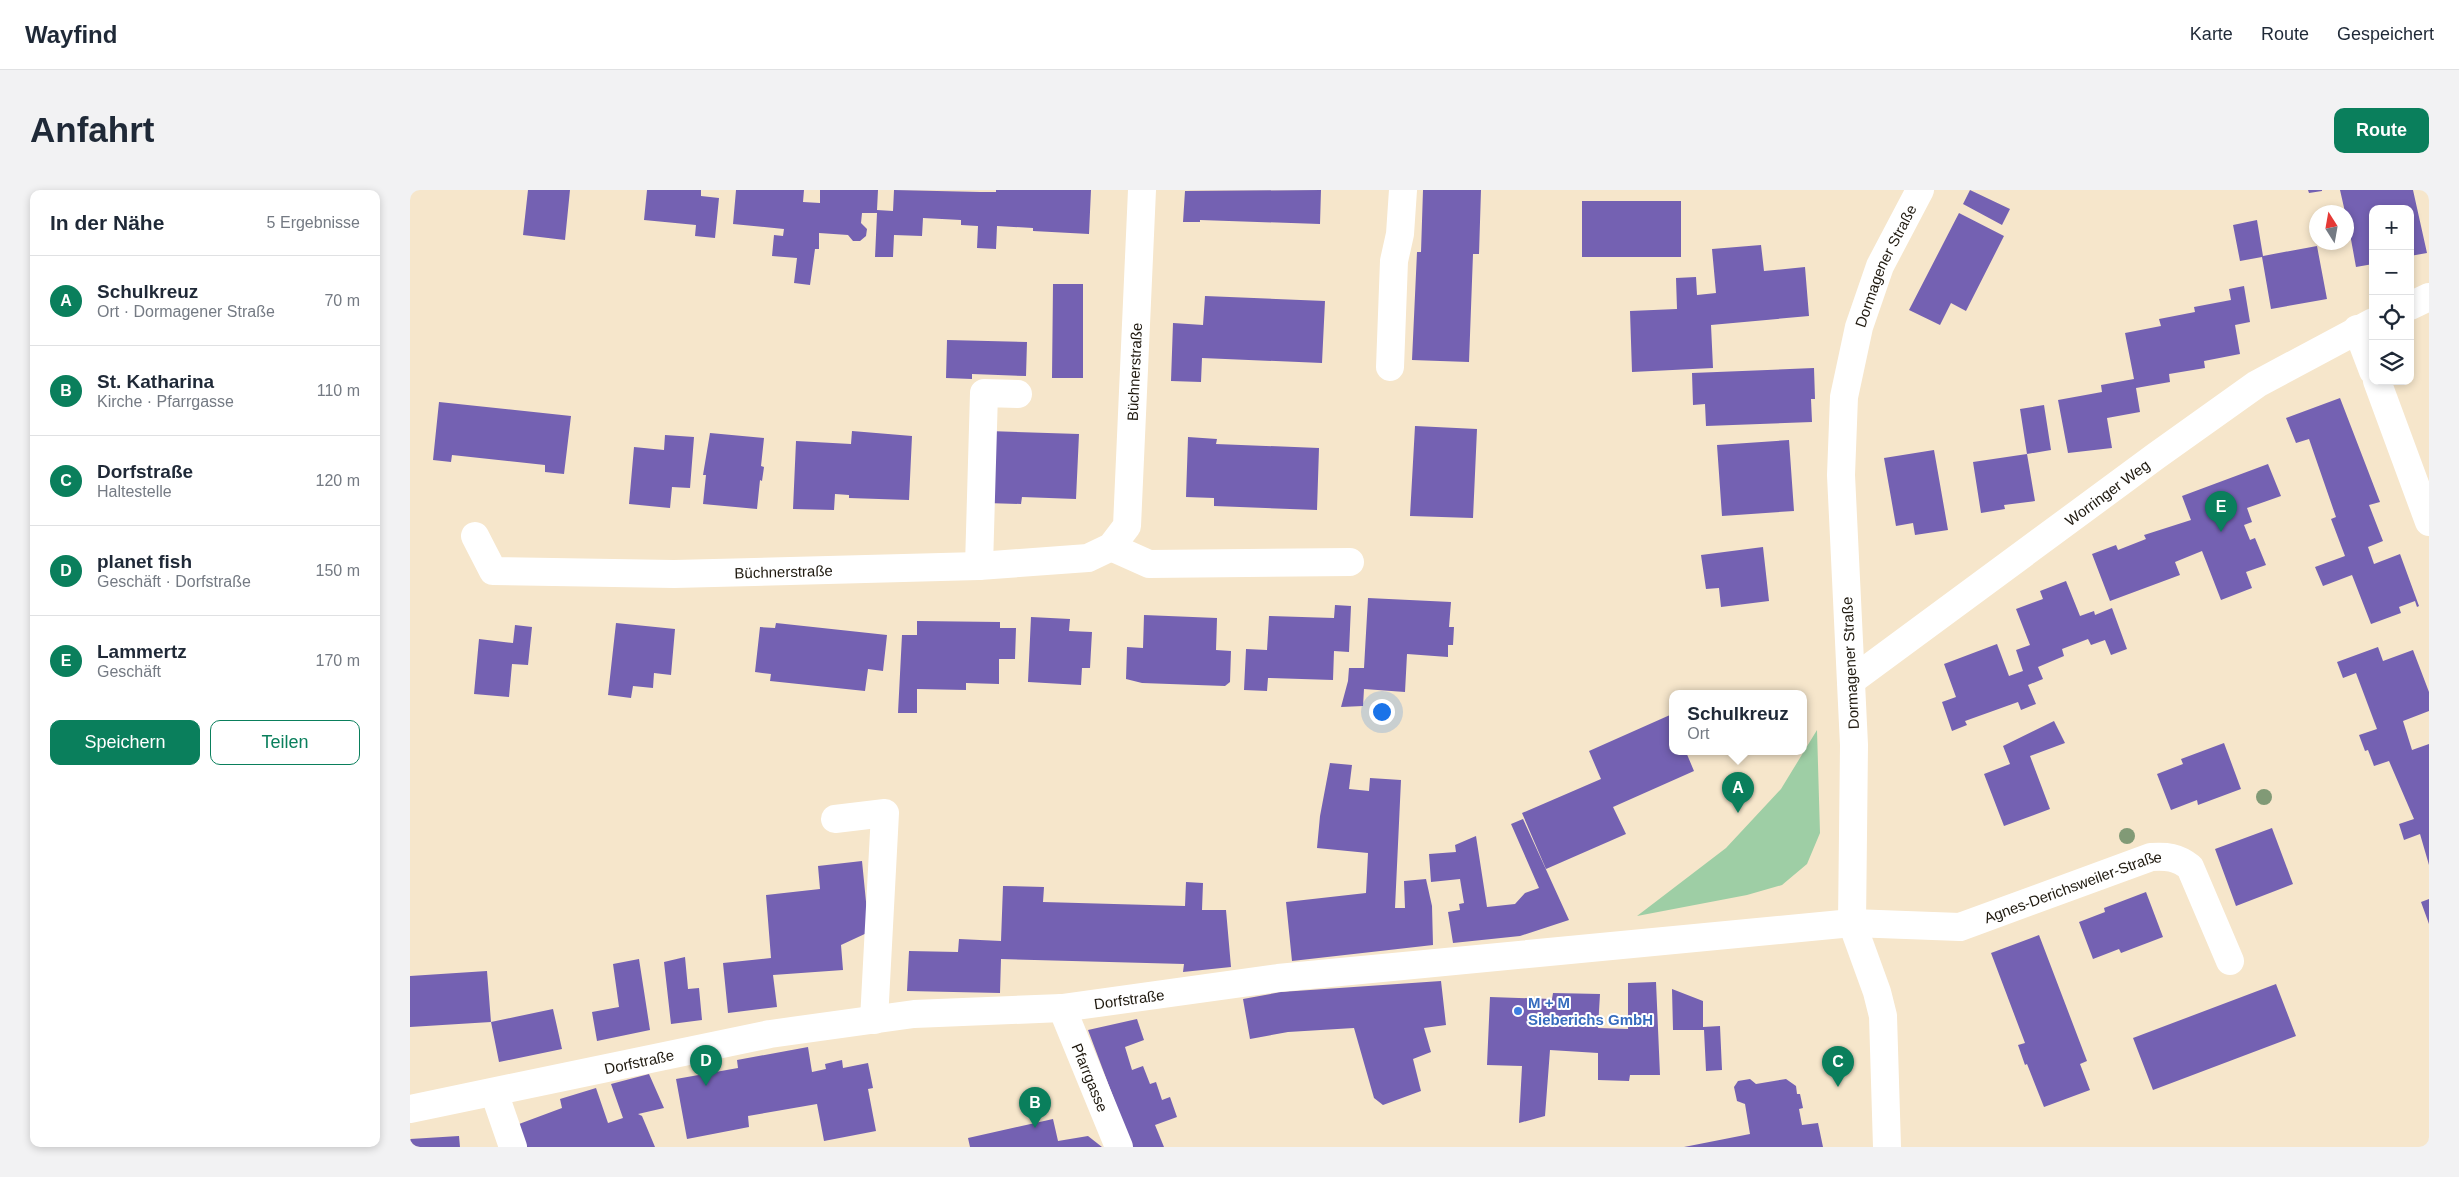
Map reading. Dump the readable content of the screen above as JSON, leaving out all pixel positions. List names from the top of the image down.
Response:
{
  "streets": {
    "street": [
      "Dormagener Straße",
      "Büchnerstraße",
      "Worringer Weg",
      "Agnes-Derichsweiler-Straße",
      "Dorfstraße",
      "Pfarrgasse"
    ]
  },
  "crossings": [
    ["Dormagener Straße", "Worringer Weg"],
    ["Dormagener Straße", "Agnes-Derichsweiler-Straße"],
    ["Dormagener Straße", "Dorfstraße"],
    ["Agnes-Derichsweiler-Straße", "Dorfstraße"],
    ["Dorfstraße", "Pfarrgasse"]
  ],
  "places": ["M + M Sieberichs GmbH"],
  "north": "top",
  "page": {
    "header": "Wayfind",
    "nav": ["Karte", "Route", "Gespeichert"],
    "buttons": [
      "Route",
      ["Speichern", "Teilen"]
    ],
    "title": "Anfahrt",
    "heading": ["In der Nähe", "5 Ergebnisse"],
    "map_buttons": ["+", "−"],
    "list": [
      {
        "mark": "A",
        "name": "Schulkreuz",
        "note": "Ort · Dormagener Straße",
        "value": "70 m"
      },
      {
        "mark": "B",
        "name": "St. Katharina",
        "note": "Kirche · Pfarrgasse",
        "value": "110 m"
      },
      {
        "mark": "C",
        "name": "Dorfstraße",
        "note": "Haltestelle",
        "value": "120 m"
      },
      {
        "mark": "D",
        "name": "planet fish",
        "note": "Geschäft · Dorfstraße",
        "value": "150 m"
      },
      {
        "mark": "E",
        "name": "Lammertz",
        "note": "Geschäft",
        "value": "170 m"
      }
    ],
    "pins": [
      "E",
      "A",
      "D",
      "C",
      "B"
    ],
    "popup": ["Schulkreuz", "Ort"]
  }
}
